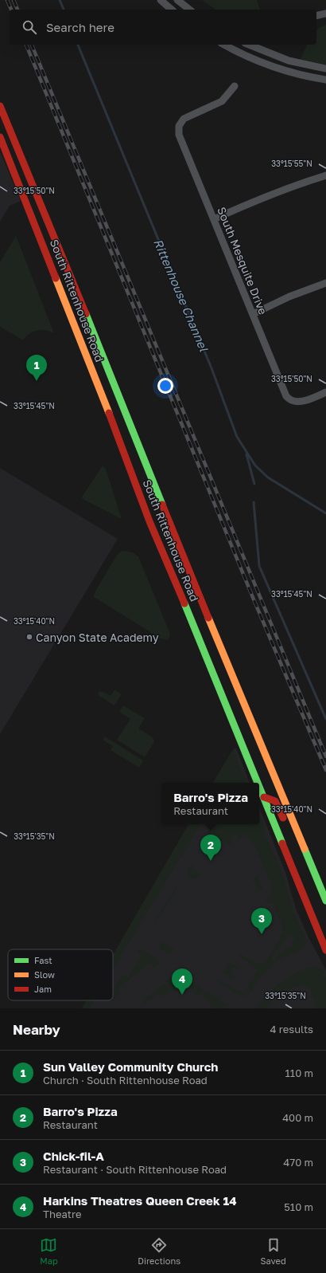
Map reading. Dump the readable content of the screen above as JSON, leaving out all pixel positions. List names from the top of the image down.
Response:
{
  "streets": {
    "main road": ["South Rittenhouse Road"],
    "street": ["South Mesquite Drive"]
  },
  "water": ["Rittenhouse Channel"],
  "places": ["Canyon State Academy"],
  "legend": ["Fast", "Slow", "Jam"],
  "page": {
    "search": "Search here",
    "pins": [
      "1",
      "2",
      "3",
      "4"
    ],
    "popup": ["Barro's Pizza", "Restaurant"],
    "heading": ["Nearby", "4 results"],
    "list": [
      {
        "mark": "1",
        "name": "Sun Valley Community Church",
        "note": "Church · South Rittenhouse Road",
        "value": "110 m"
      },
      {
        "mark": "2",
        "name": "Barro's Pizza",
        "note": "Restaurant",
        "value": "400 m"
      },
      {
        "mark": "3",
        "name": "Chick-fil-A",
        "note": "Restaurant · South Rittenhouse Road",
        "value": "470 m"
      },
      {
        "mark": "4",
        "name": "Harkins Theatres Queen Creek 14",
        "note": "Theatre",
        "value": "510 m"
      }
    ],
    "nav": ["Map", "Directions", "Saved"]
  },
  "coordinates": [
    "33°15'55\"N",
    "33°15'50\"N",
    "33°15'45\"N",
    "33°15'40\"N",
    "33°15'35\"N"
  ]
}
